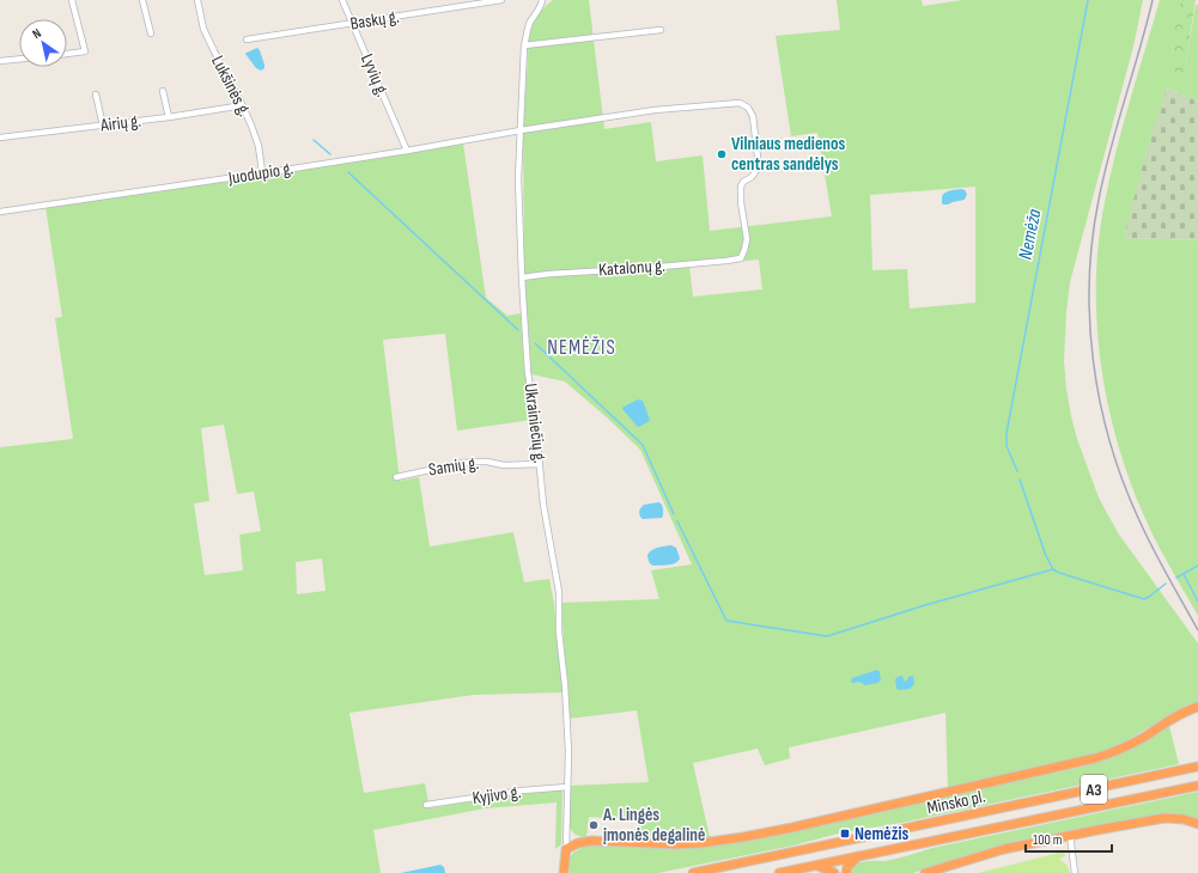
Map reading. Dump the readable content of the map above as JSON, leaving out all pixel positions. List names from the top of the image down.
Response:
{
  "streets": {
    "highway": ["A3", "Minsko pl."],
    "street": [
      "Baskų g.",
      "Lyvių g.",
      "Lukšinės g.",
      "Airių g.",
      "Juodupio g.",
      "Katalonų g.",
      "Ukrainiečių g.",
      "Samių g.",
      "Kyjivo g."
    ]
  },
  "crossings": [
    ["Baskų g.", "Lyvių g."],
    ["Lyvių g.", "Juodupio g."],
    ["Lukšinės g.", "Airių g."],
    ["Lukšinės g.", "Juodupio g."],
    ["Juodupio g.", "Katalonų g."],
    ["Juodupio g.", "Ukrainiečių g."],
    ["Katalonų g.", "Ukrainiečių g."],
    ["Ukrainiečių g.", "Samių g."],
    ["Ukrainiečių g.", "Kyjivo g."]
  ],
  "districts": ["NEMĖŽIS"],
  "water": ["Nemėža"],
  "places": {
    "other": ["Vilniaus medienos centras sandėlys", "A. Lingės įmonės degalinė"],
    "transit": ["Nemėžis"]
  },
  "scale_bar": "100 m",
  "north": "top left"
}
